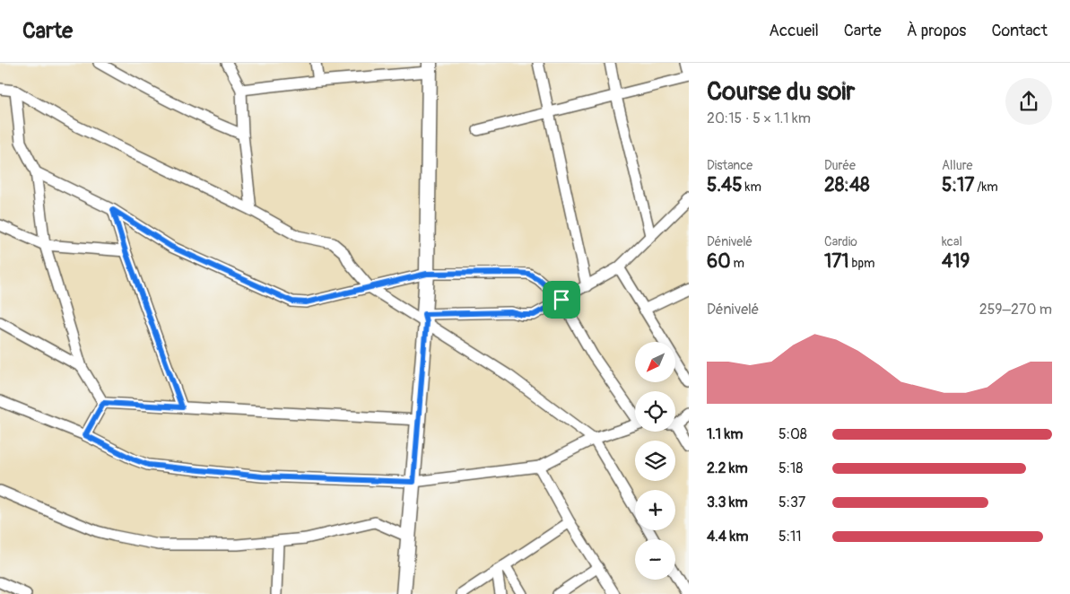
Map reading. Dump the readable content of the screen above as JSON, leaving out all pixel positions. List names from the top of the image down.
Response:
{
  "north": "bottom left",
  "page": {
    "header": "Carte",
    "nav": [
      "Accueil",
      "Carte",
      "À propos",
      "Contact"
    ],
    "heading": ["Course du soir", "20:15 · 5 × 1.1 km"],
    "stats": [
      ["Distance", "5.45 km"],
      ["Durée", "28:48"],
      ["Allure", "5:17 /km"],
      ["Dénivelé", "60 m"],
      ["Cardio", "171 bpm"],
      ["kcal", "419"]
    ],
    "chart": ["Dénivelé", "259–270 m"],
    "map_buttons": ["+", "−"],
    "list": [
      {
        "name": "1.1 km",
        "note": "5:08"
      },
      {
        "name": "2.2 km",
        "note": "5:18"
      },
      {
        "name": "3.3 km",
        "note": "5:37"
      },
      {
        "name": "4.4 km",
        "note": "5:11"
      }
    ]
  }
}
